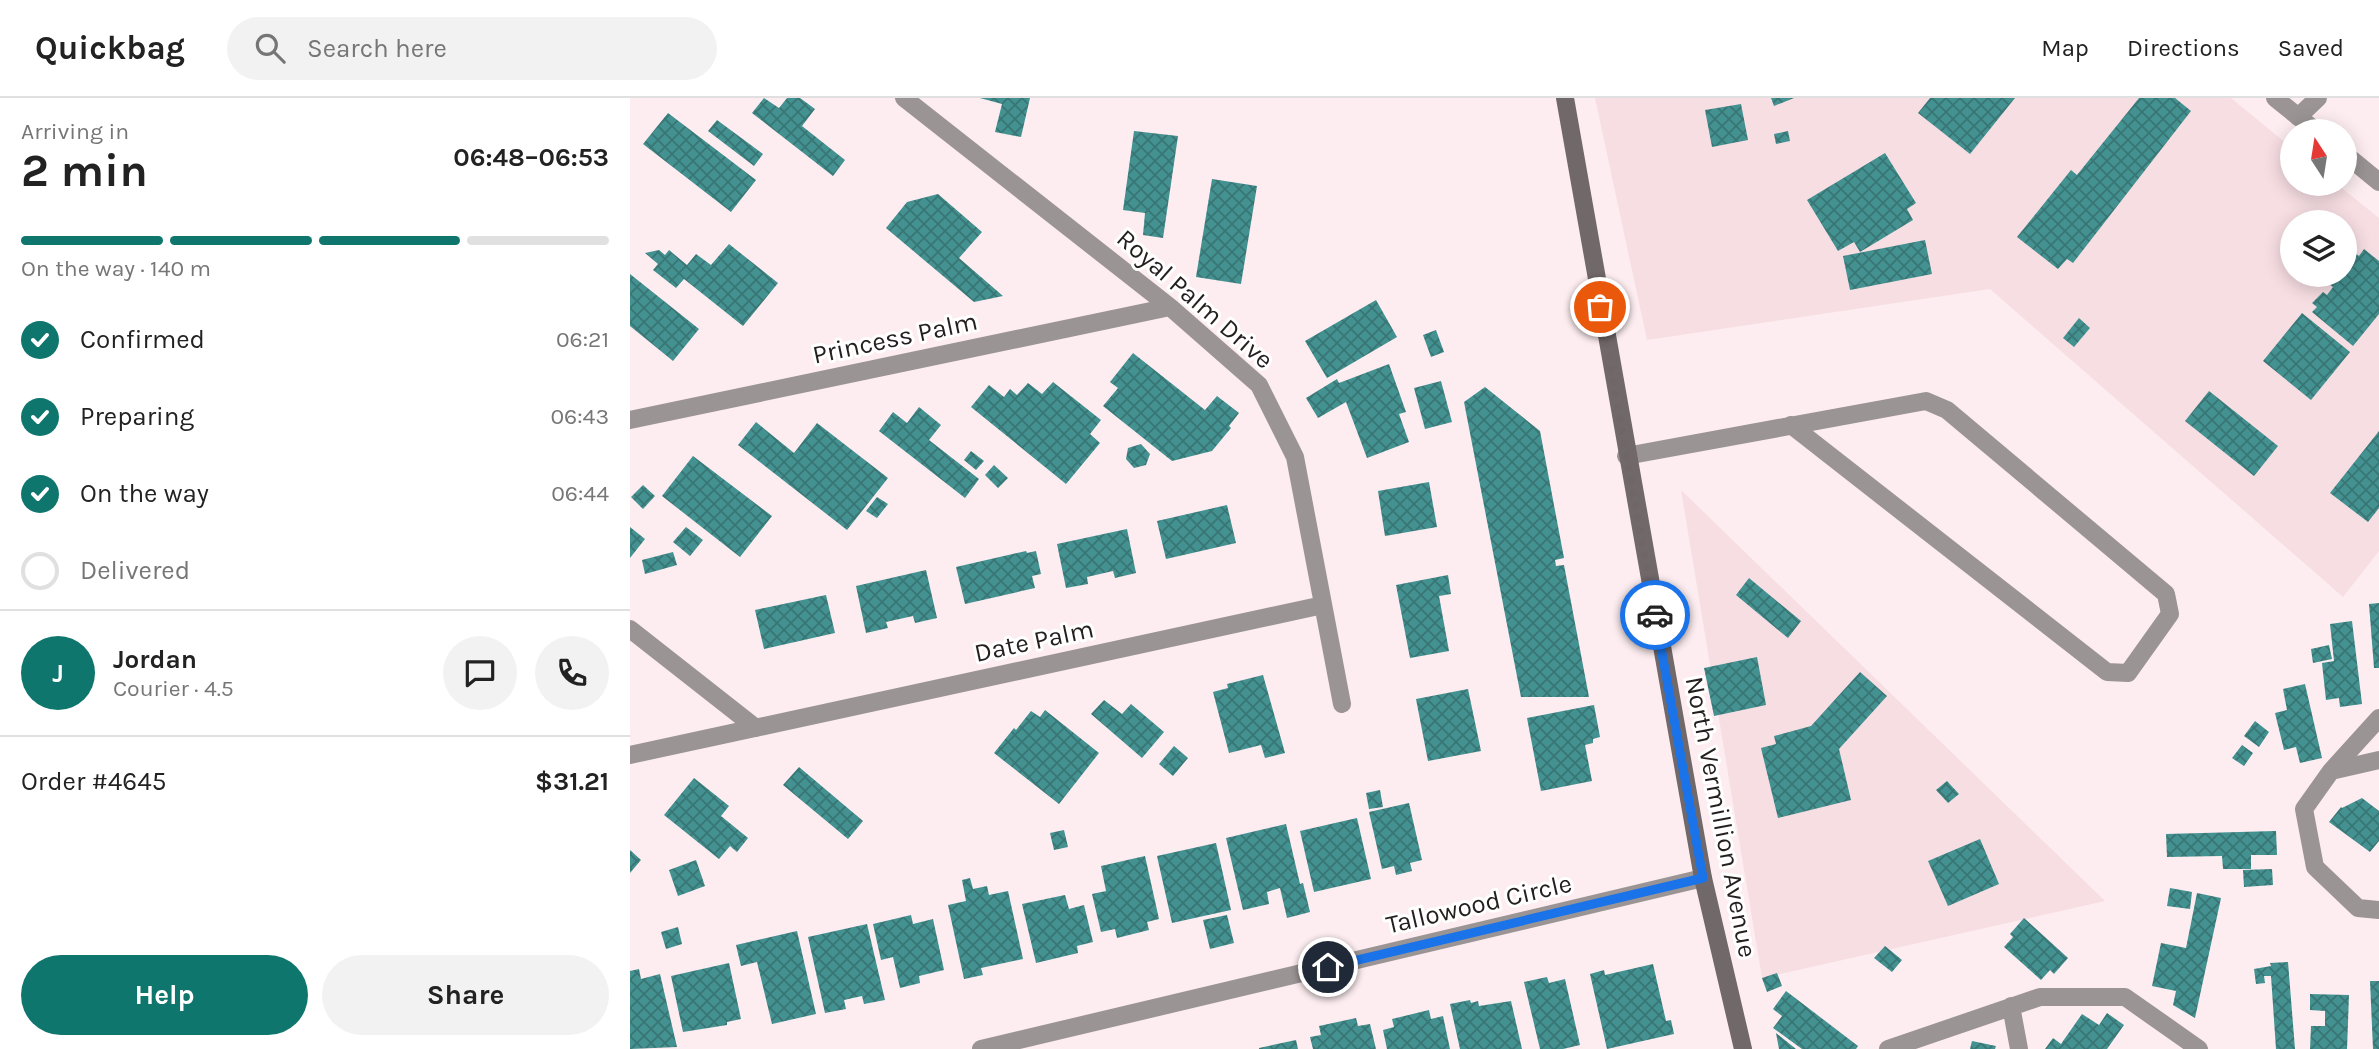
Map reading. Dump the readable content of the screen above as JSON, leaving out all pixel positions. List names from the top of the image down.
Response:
{
  "streets": {
    "street": [
      "Royal Palm Drive",
      "Princess Palm",
      "Date Palm",
      "North Vermillion Avenue",
      "Tallowood Circle"
    ]
  },
  "crossings": [
    ["Royal Palm Drive", "Princess Palm"],
    ["Royal Palm Drive", "Date Palm"],
    ["North Vermillion Avenue", "Tallowood Circle"]
  ],
  "north": "top",
  "page": {
    "header": "Quickbag",
    "search": "Search here",
    "nav": ["Map", "Directions", "Saved"],
    "heading": ["2 min", "Arriving in", "06:48–06:53"],
    "panel": [
      "Jordan",
      "Courier · 4.5",
      "Order #4645",
      "$31.21"
    ],
    "bar": "On the way · 140 m",
    "list": [
      ["Confirmed", "06:21"],
      ["Preparing", "06:43"],
      ["On the way", "06:44"],
      "Delivered"
    ],
    "round": "J",
    "buttons": ["Help", "Share"]
  }
}
